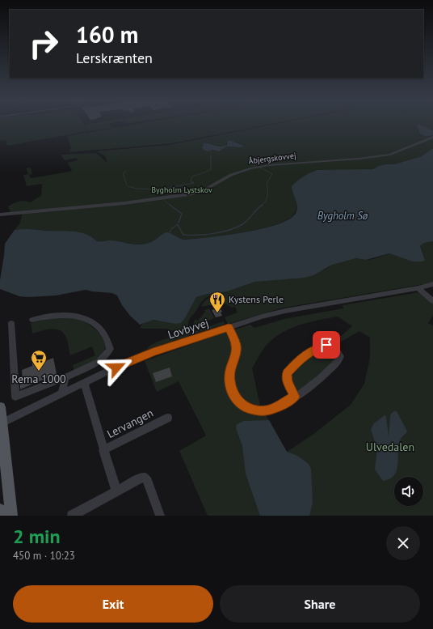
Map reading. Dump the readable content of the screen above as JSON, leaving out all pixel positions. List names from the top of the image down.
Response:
{
  "streets": {
    "street": ["Åbjergskovvej", "Lovbyvej", "Lervangen"]
  },
  "crossings": [
    ["Lovbyvej", "Lervangen"]
  ],
  "water": ["Bygholm Sø"],
  "parks": ["Bygholm Lystskov", "Ulvedalen"],
  "places": {
    "restaurant": ["Kystens Perle"],
    "supermarket": ["Rema 1000"]
  },
  "page": {
    "turn": ["160 m", "Lerskrænten"],
    "heading": ["2 min", "450 m · 10:23"],
    "buttons": ["Exit", "Share"]
  }
}
